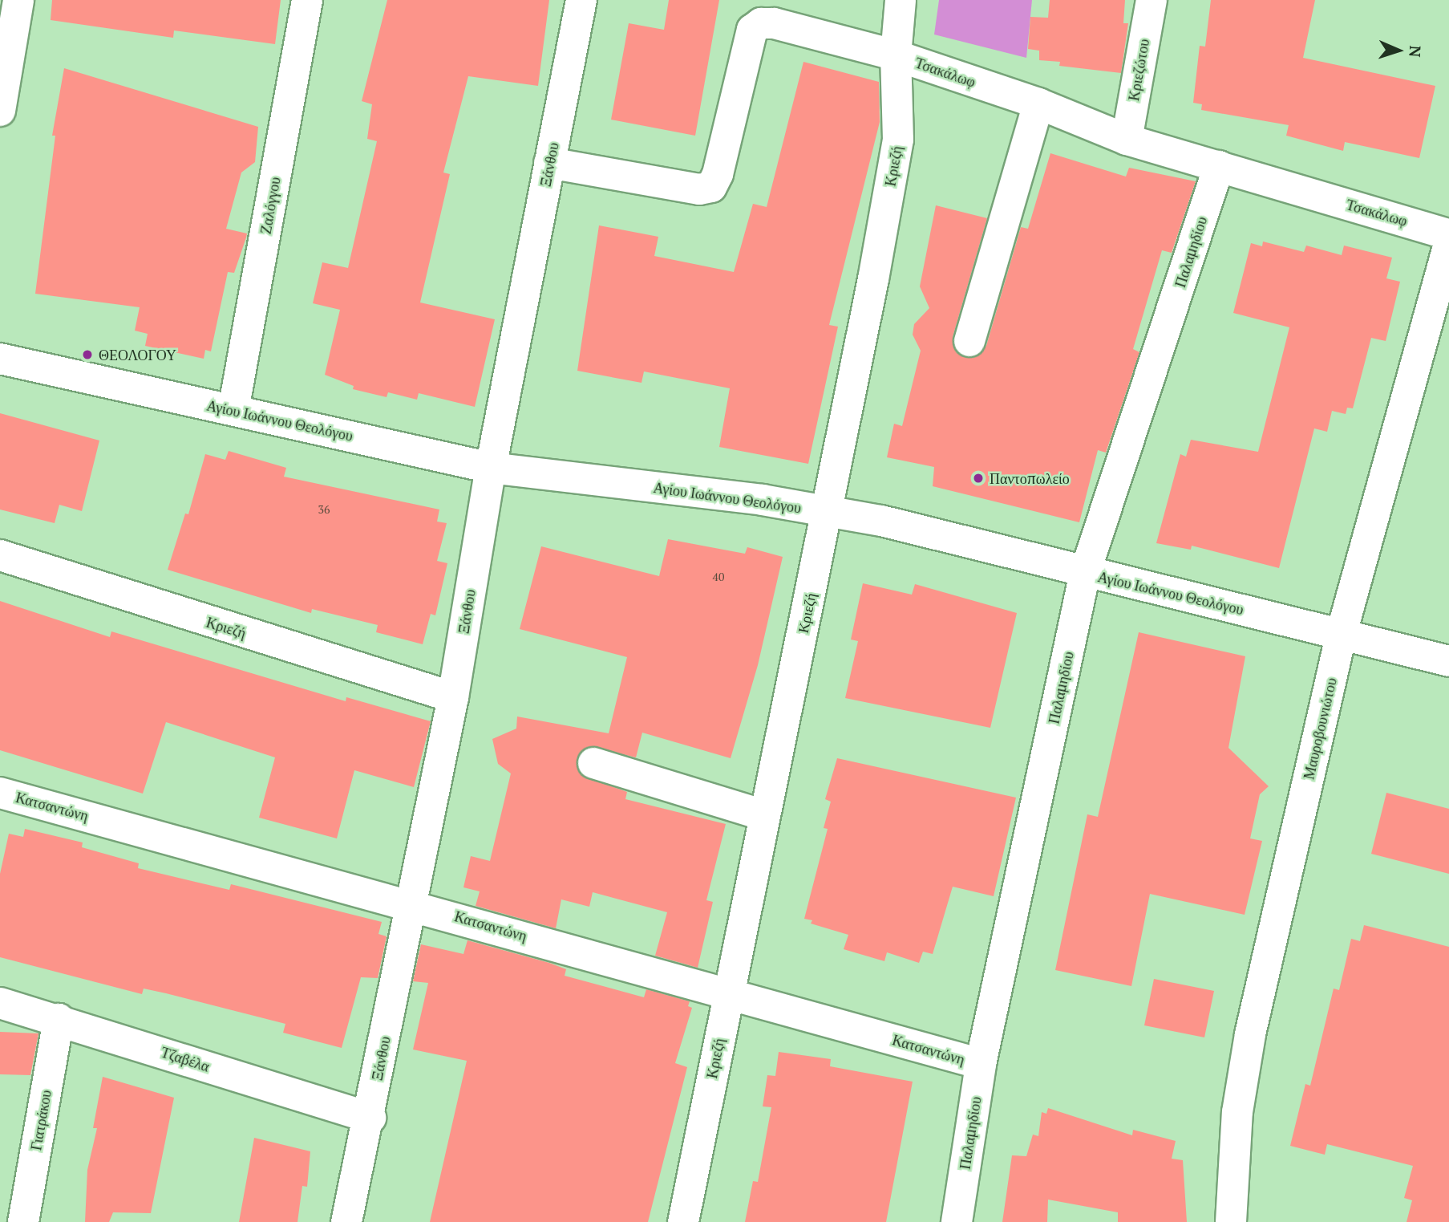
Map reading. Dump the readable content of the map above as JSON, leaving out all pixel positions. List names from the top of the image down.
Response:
{
  "streets": {
    "street": [
      "Κριεζώτου",
      "Τσακάλωφ",
      "Ξάνθου",
      "Κριεζή",
      "Ζαλόγγου",
      "Παλαμηδίου",
      "Αγίου Ιωάννου Θεολόγου",
      "Μαυροβουνιώτου",
      "Κατσαντώνη",
      "Τζαβέλα",
      "Γιατράκου"
    ]
  },
  "crossings": [
    ["Κριεζώτου", "Τσακάλωφ"],
    ["Τσακάλωφ", "Ξάνθου"],
    ["Τσακάλωφ", "Κριεζή"],
    ["Τσακάλωφ", "Παλαμηδίου"],
    ["Ξάνθου", "Κριεζή"],
    ["Ξάνθου", "Αγίου Ιωάννου Θεολόγου"],
    ["Ξάνθου", "Κατσαντώνη"],
    ["Ξάνθου", "Τζαβέλα"],
    ["Κριεζή", "Αγίου Ιωάννου Θεολόγου"],
    ["Κριεζή", "Κατσαντώνη"],
    ["Ζαλόγγου", "Αγίου Ιωάννου Θεολόγου"],
    ["Παλαμηδίου", "Αγίου Ιωάννου Θεολόγου"],
    ["Παλαμηδίου", "Κατσαντώνη"],
    ["Αγίου Ιωάννου Θεολόγου", "Μαυροβουνιώτου"],
    ["Τζαβέλα", "Γιατράκου"]
  ],
  "places": ["ΘΕΟΛΟΓΟΥ", "Παντοπωλείο"],
  "house_numbers": ["36", "40"],
  "north": "right"
}
